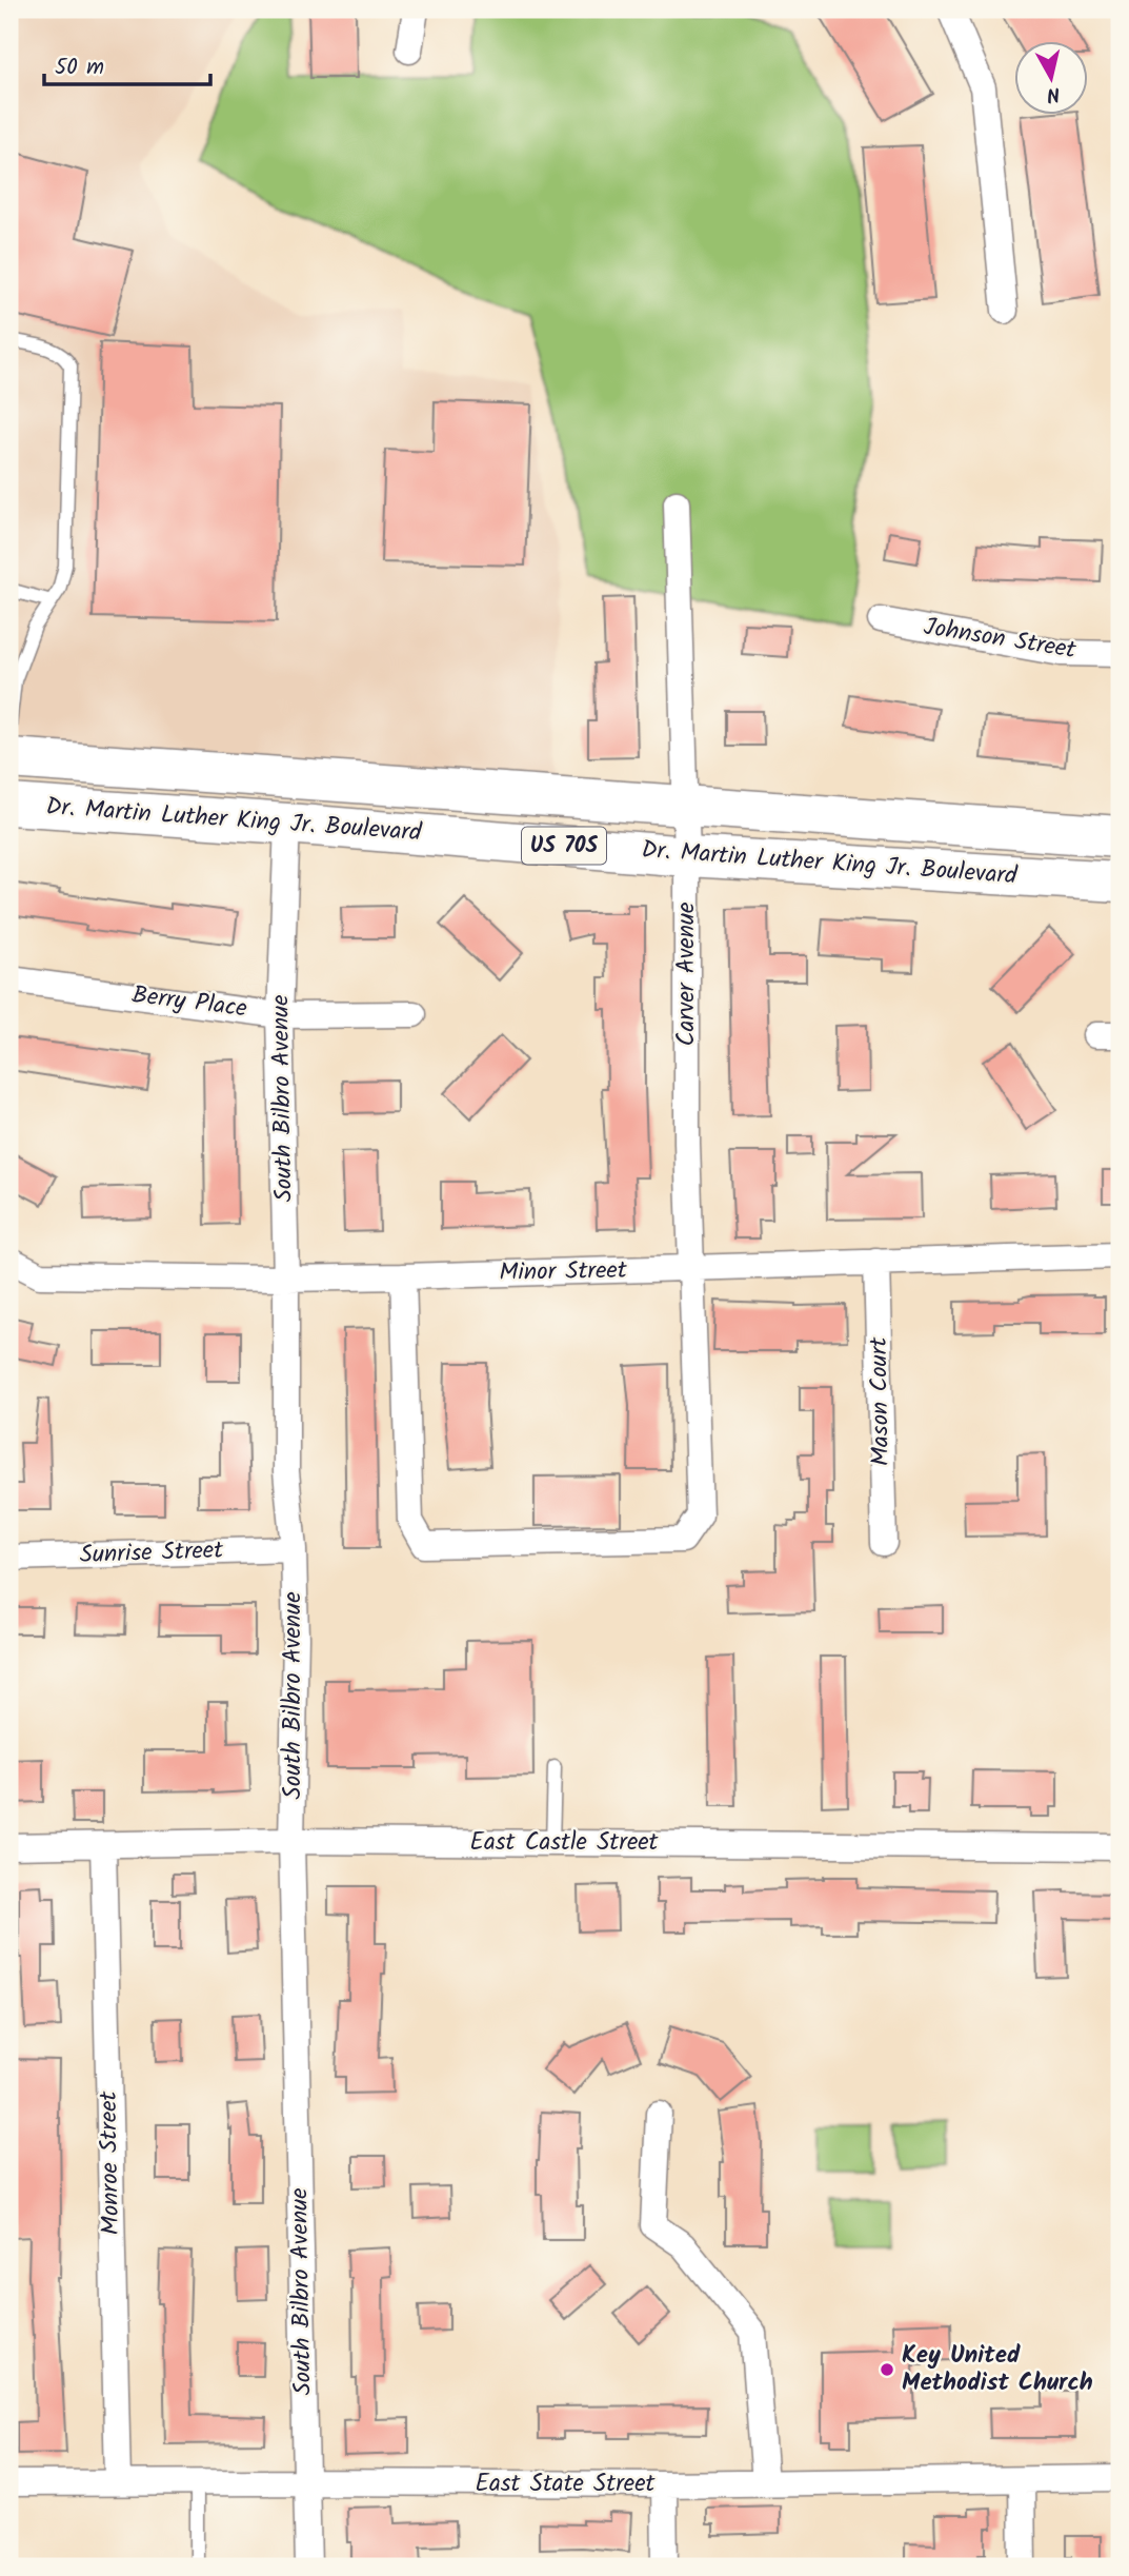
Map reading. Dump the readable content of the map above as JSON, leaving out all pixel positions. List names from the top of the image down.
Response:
{
  "streets": {
    "main road": ["Dr. Martin Luther King Jr. Boulevard", "US 70S"],
    "street": [
      "Johnson Street",
      "Carver Avenue",
      "Berry Place",
      "South Bilbro Avenue",
      "Minor Street",
      "Mason Court",
      "Sunrise Street",
      "East Castle Street",
      "Monroe Street",
      "East State Street"
    ]
  },
  "crossings": [
    ["Dr. Martin Luther King Jr. Boulevard", "Carver Avenue"],
    ["Dr. Martin Luther King Jr. Boulevard", "South Bilbro Avenue"],
    ["Carver Avenue", "Minor Street"],
    ["Berry Place", "South Bilbro Avenue"],
    ["South Bilbro Avenue", "Minor Street"],
    ["South Bilbro Avenue", "Sunrise Street"],
    ["South Bilbro Avenue", "East Castle Street"],
    ["South Bilbro Avenue", "East State Street"],
    ["Minor Street", "Mason Court"],
    ["East Castle Street", "Monroe Street"],
    ["Monroe Street", "East State Street"]
  ],
  "places": ["Key United Methodist Church"],
  "scale_bar": "50 m",
  "north": "bottom"
}
